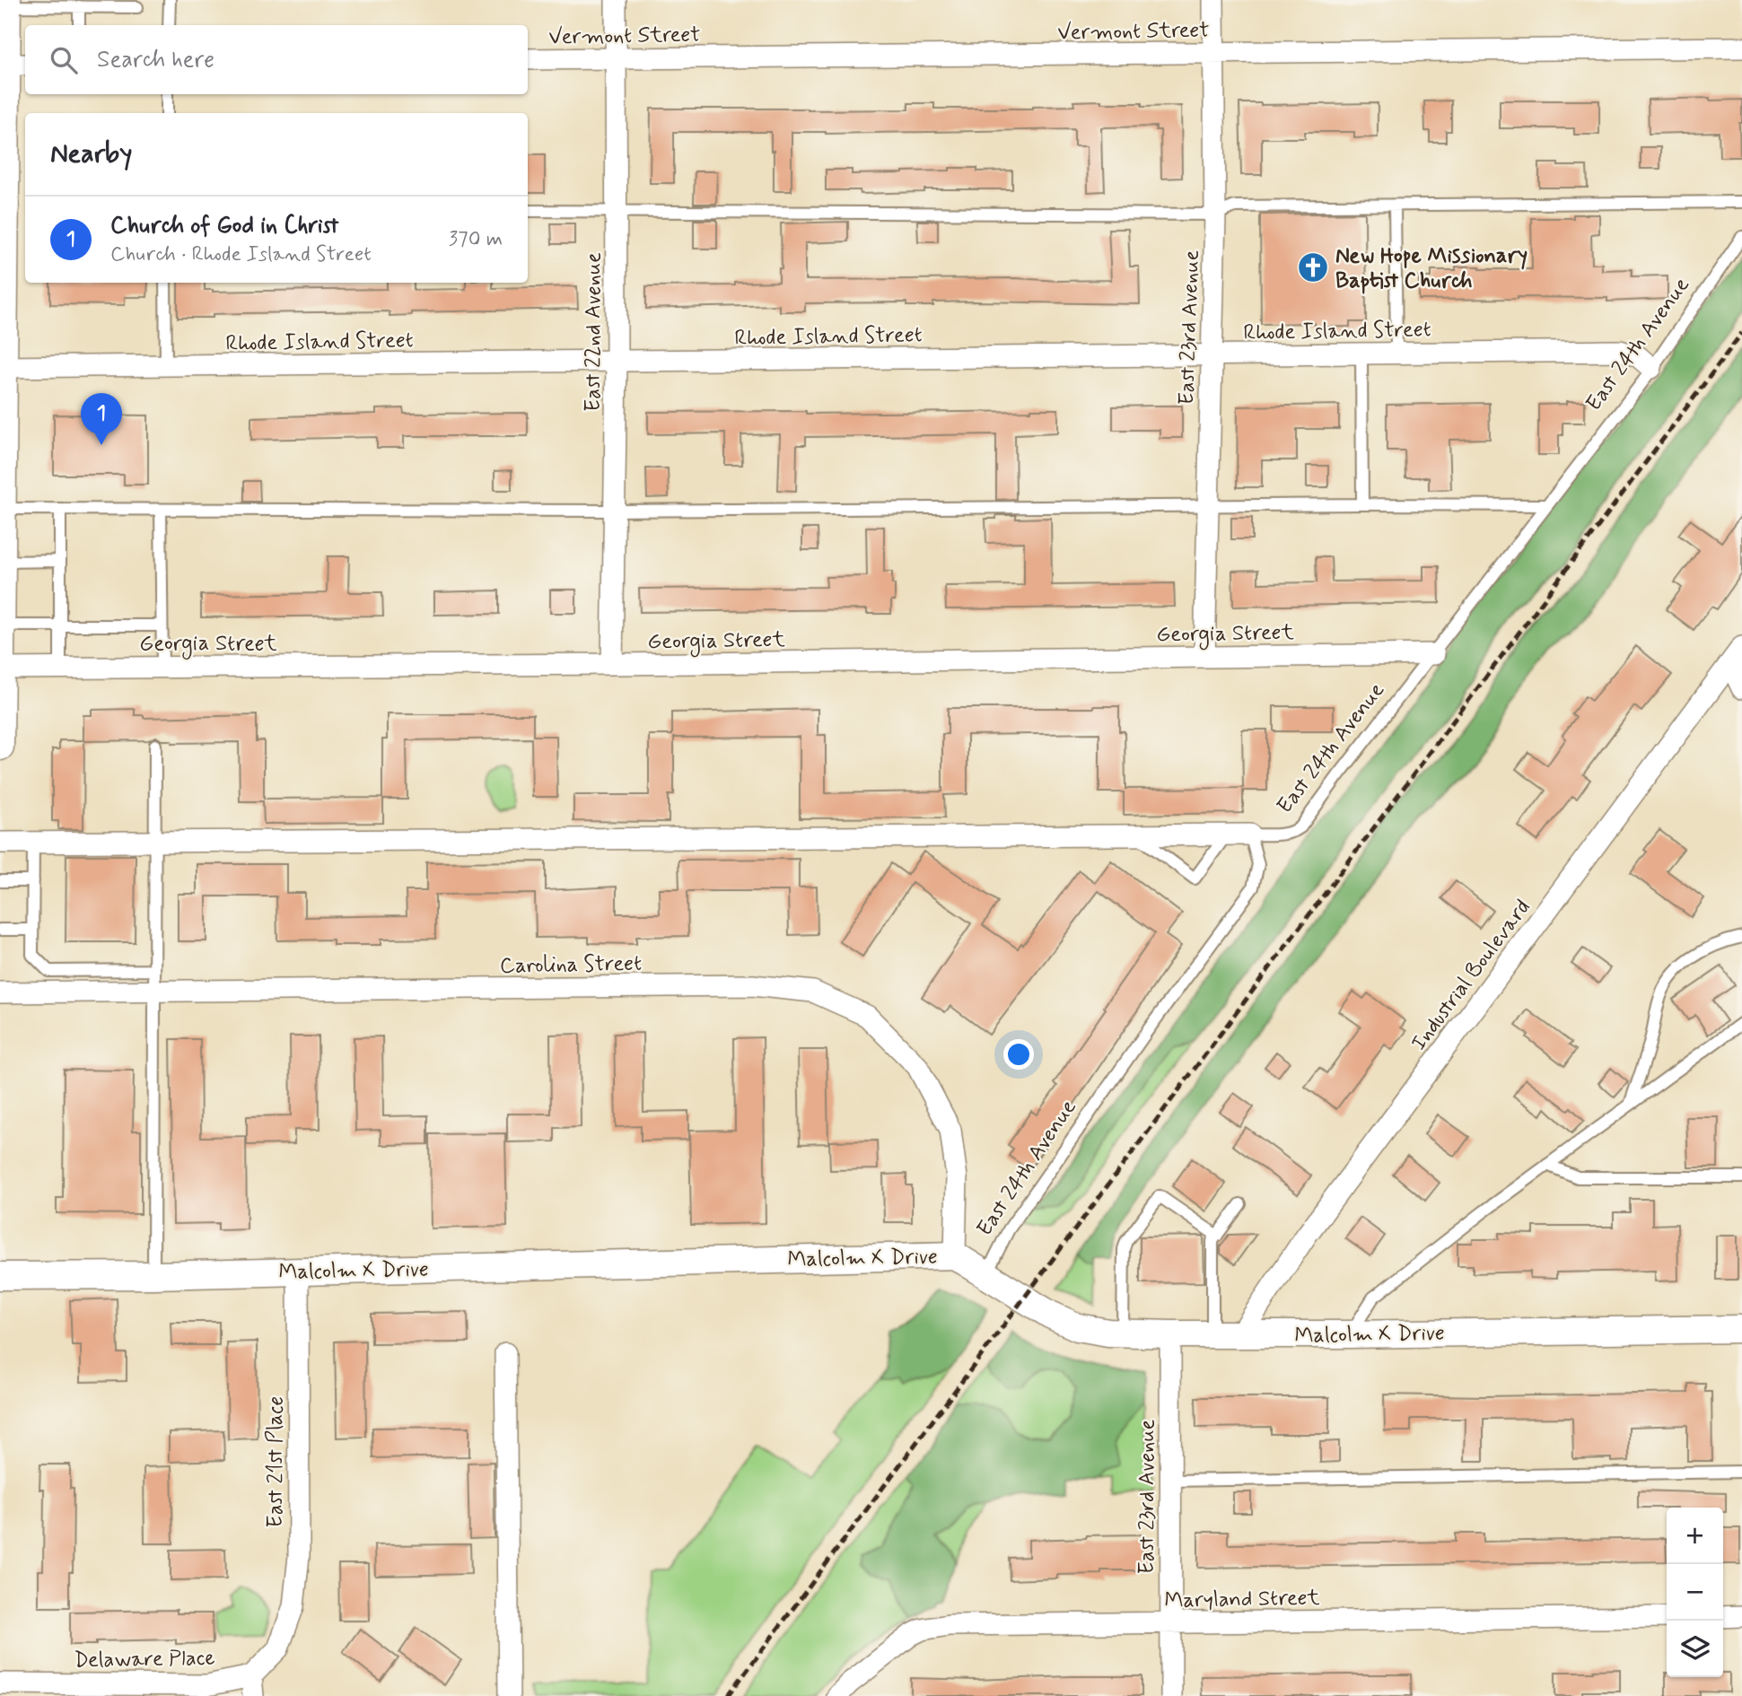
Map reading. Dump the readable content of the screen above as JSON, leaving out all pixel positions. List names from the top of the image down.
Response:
{
  "streets": {
    "street": [
      "Vermont Street",
      "East 23rd Avenue",
      "Rhode Island Street",
      "East 22nd Avenue",
      "Georgia Street",
      "Carolina Street",
      "Industrial Boulevard",
      "Malcolm X Drive",
      "East 21st Place",
      "Maryland Street",
      "Delaware Place"
    ],
    "lane": ["East 24th Avenue"]
  },
  "crossings": [
    ["Vermont Street", "East 23rd Avenue"],
    ["Vermont Street", "East 22nd Avenue"],
    ["East 23rd Avenue", "Rhode Island Street"],
    ["East 23rd Avenue", "Georgia Street"],
    ["East 23rd Avenue", "Malcolm X Drive"],
    ["East 23rd Avenue", "Maryland Street"],
    ["Rhode Island Street", "East 22nd Avenue"],
    ["Rhode Island Street", "East 24th Avenue"],
    ["East 22nd Avenue", "Georgia Street"],
    ["East 24th Avenue", "Georgia Street"],
    ["East 24th Avenue", "Malcolm X Drive"],
    ["Carolina Street", "Malcolm X Drive"],
    ["Industrial Boulevard", "Malcolm X Drive"],
    ["Malcolm X Drive", "East 21st Place"],
    ["East 21st Place", "Delaware Place"]
  ],
  "places": {
    "church": ["New Hope Missionary Baptist Church"]
  },
  "page": {
    "search": "Search here",
    "heading": "Nearby",
    "list": [
      {
        "mark": "1",
        "name": "Church of God in Christ",
        "note": "Church · Rhode Island Street",
        "value": "370 m"
      }
    ],
    "pins": "1",
    "map_buttons": ["+", "−"]
  }
}
